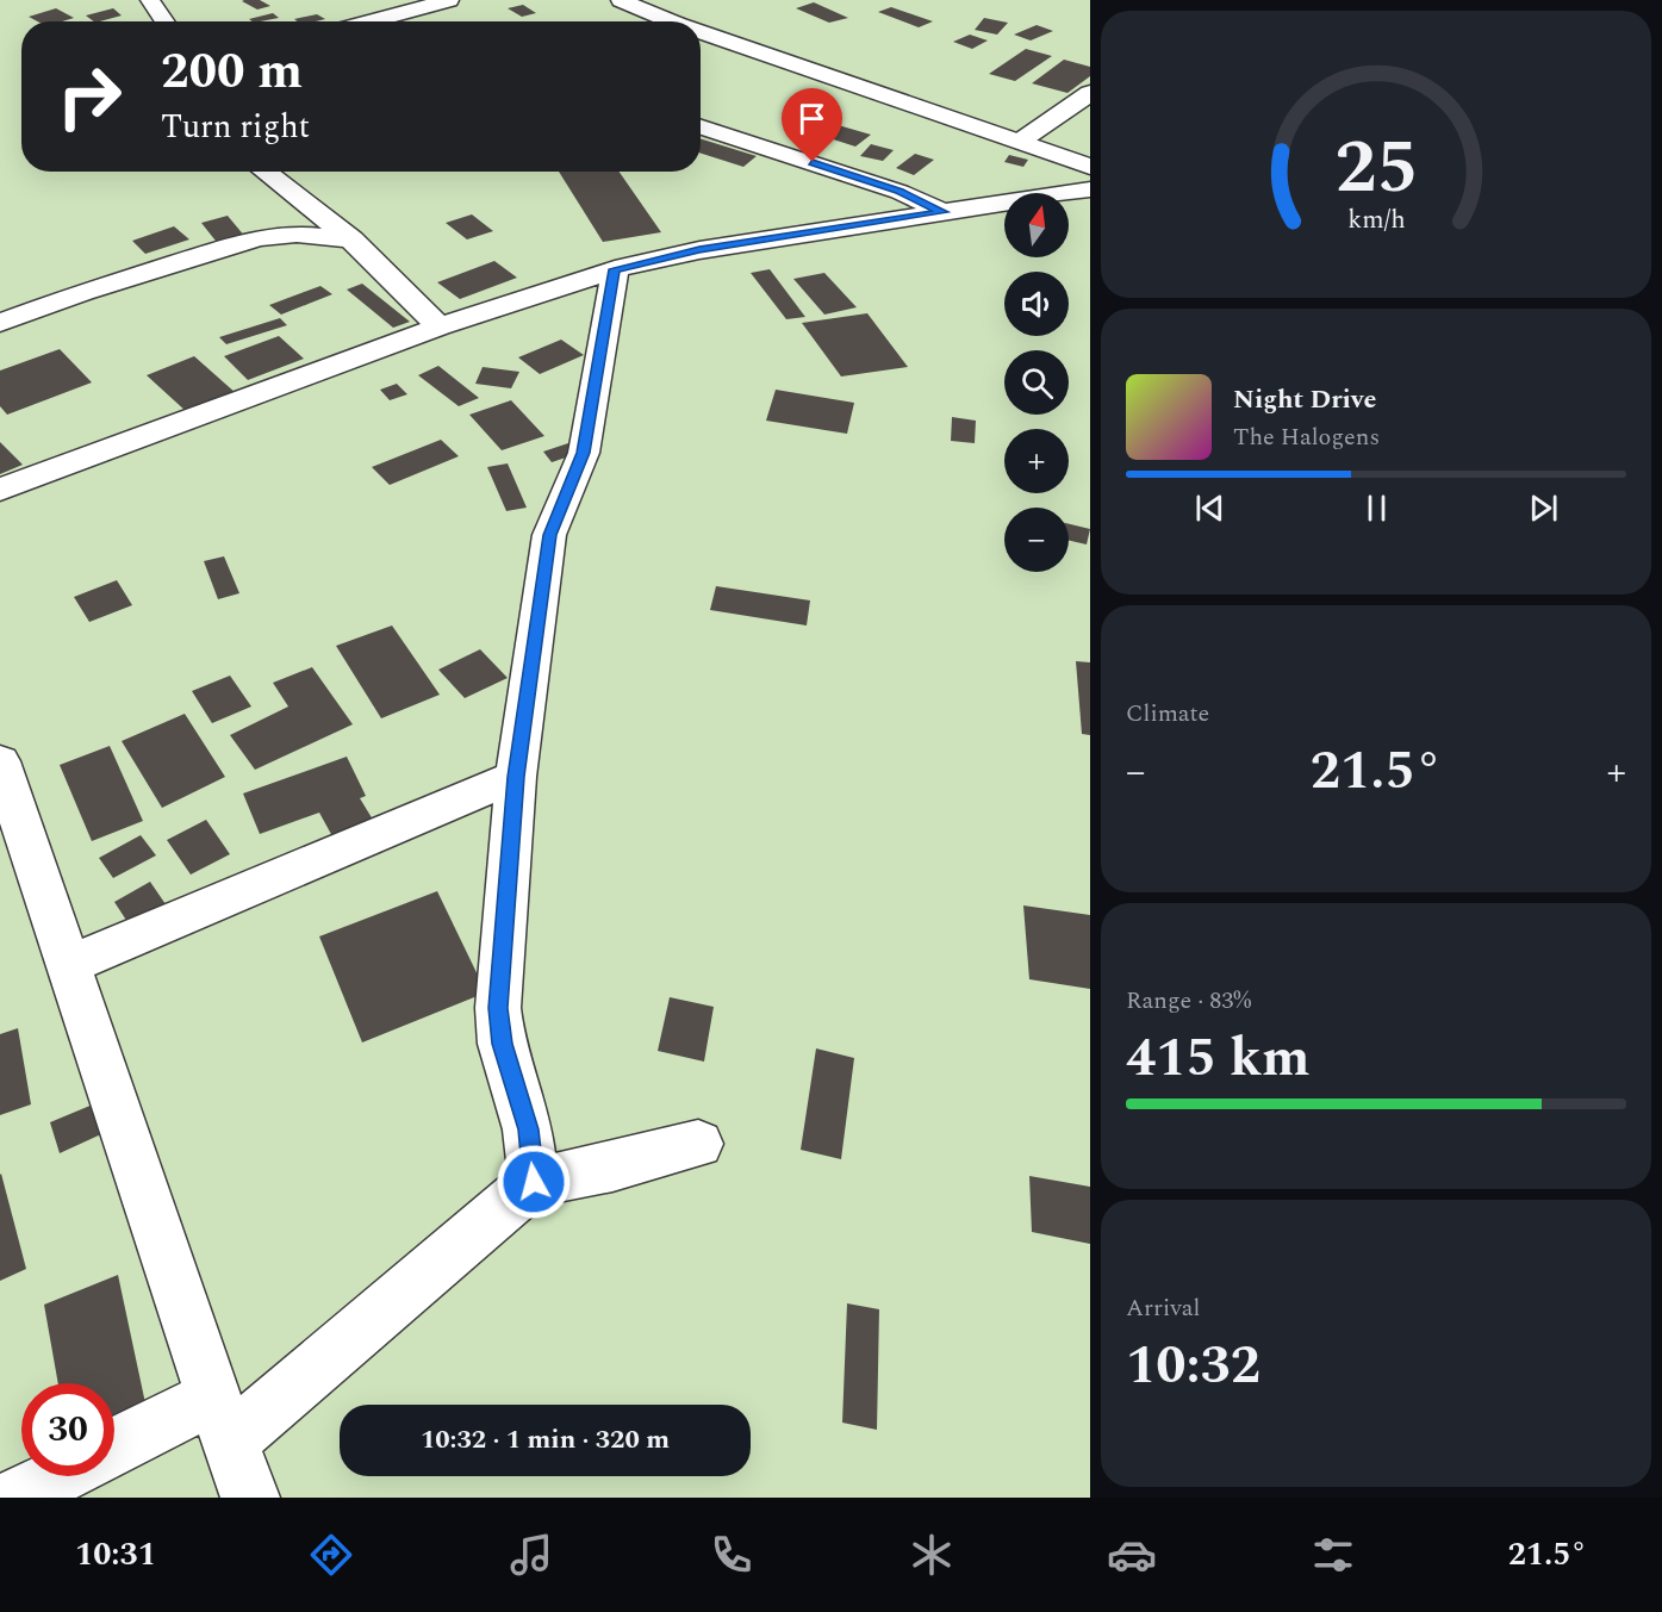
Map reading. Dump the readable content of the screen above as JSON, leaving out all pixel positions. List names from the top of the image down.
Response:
{
  "north": "top",
  "page": {
    "turn": ["200 m", "Turn right"],
    "map_buttons": ["+", "−"],
    "song": ["Night Drive", "The Halogens"],
    "tile": [
      "Climate",
      ["Range · 83%", "415 km"],
      ["Arrival", "10:32"]
    ],
    "heat": ["−", "21.5°", "+"],
    "limit": "30",
    "trip": "10:32 · 1 min · 320 m",
    "tabs": ["10:31", "21.5°"],
    "gauge": ["25", "km/h"]
  }
}
